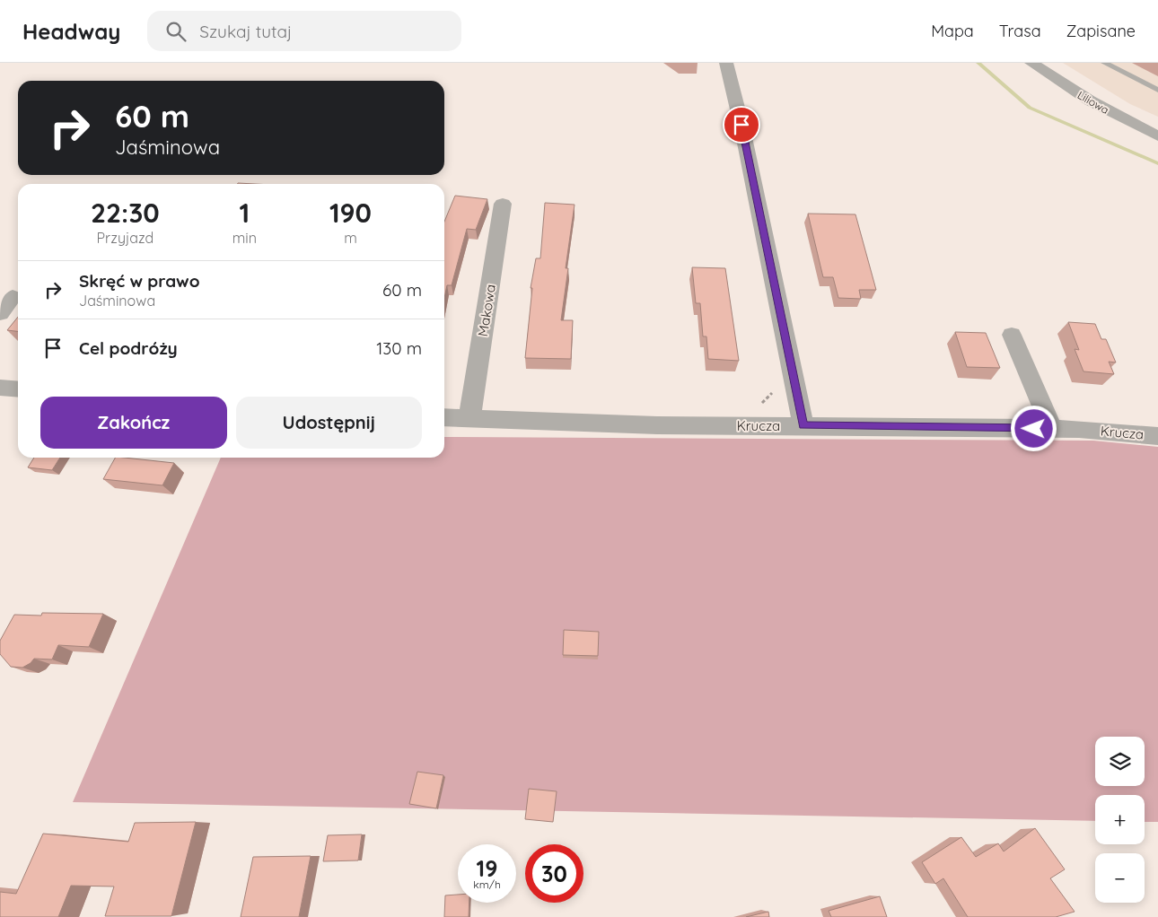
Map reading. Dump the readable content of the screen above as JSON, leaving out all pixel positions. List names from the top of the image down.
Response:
{
  "streets": {
    "street": ["Liliowa", "Makowa", "Krucza"]
  },
  "crossings": [
    ["Makowa", "Krucza"]
  ],
  "page": {
    "header": "Headway",
    "search": "Szukaj tutaj",
    "nav": ["Mapa", "Trasa", "Zapisane"],
    "turn": ["60 m", "Jaśminowa"],
    "eta": [
      "22:30",
      "Przyjazd",
      "1",
      "min",
      "190",
      "m"
    ],
    "list": [
      {
        "name": "Skręć w prawo",
        "note": "Jaśminowa",
        "value": "60 m"
      },
      {
        "name": "Cel podróży",
        "value": "130 m"
      }
    ],
    "buttons": ["Zakończ", "Udostępnij"],
    "map_buttons": ["+", "−"],
    "speed": "19 km/h",
    "limit": "30"
  }
}
